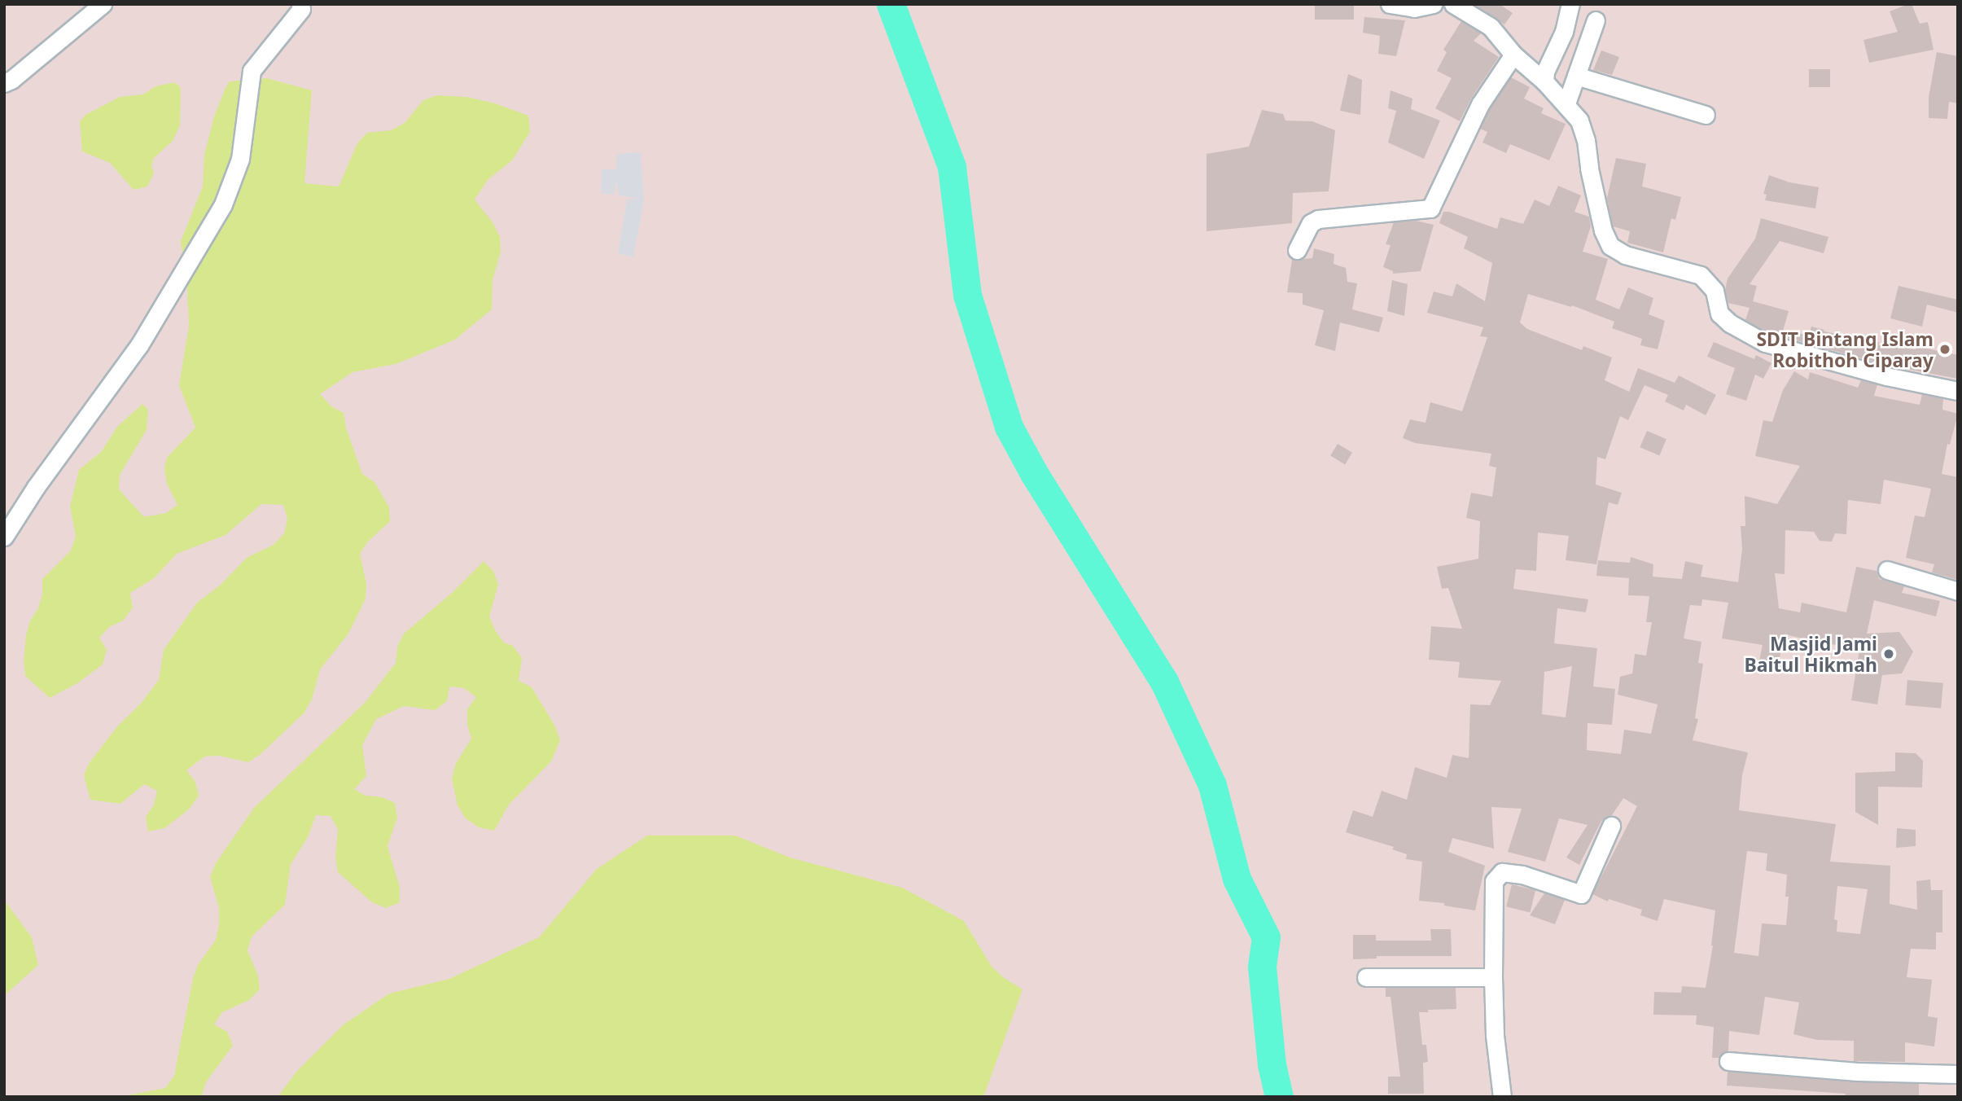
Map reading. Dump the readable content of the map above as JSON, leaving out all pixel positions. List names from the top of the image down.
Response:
{
  "places": ["SDIT Bintang Islam Robithoh Ciparay", "Masjid Jami Baitul Hikmah"]
}
